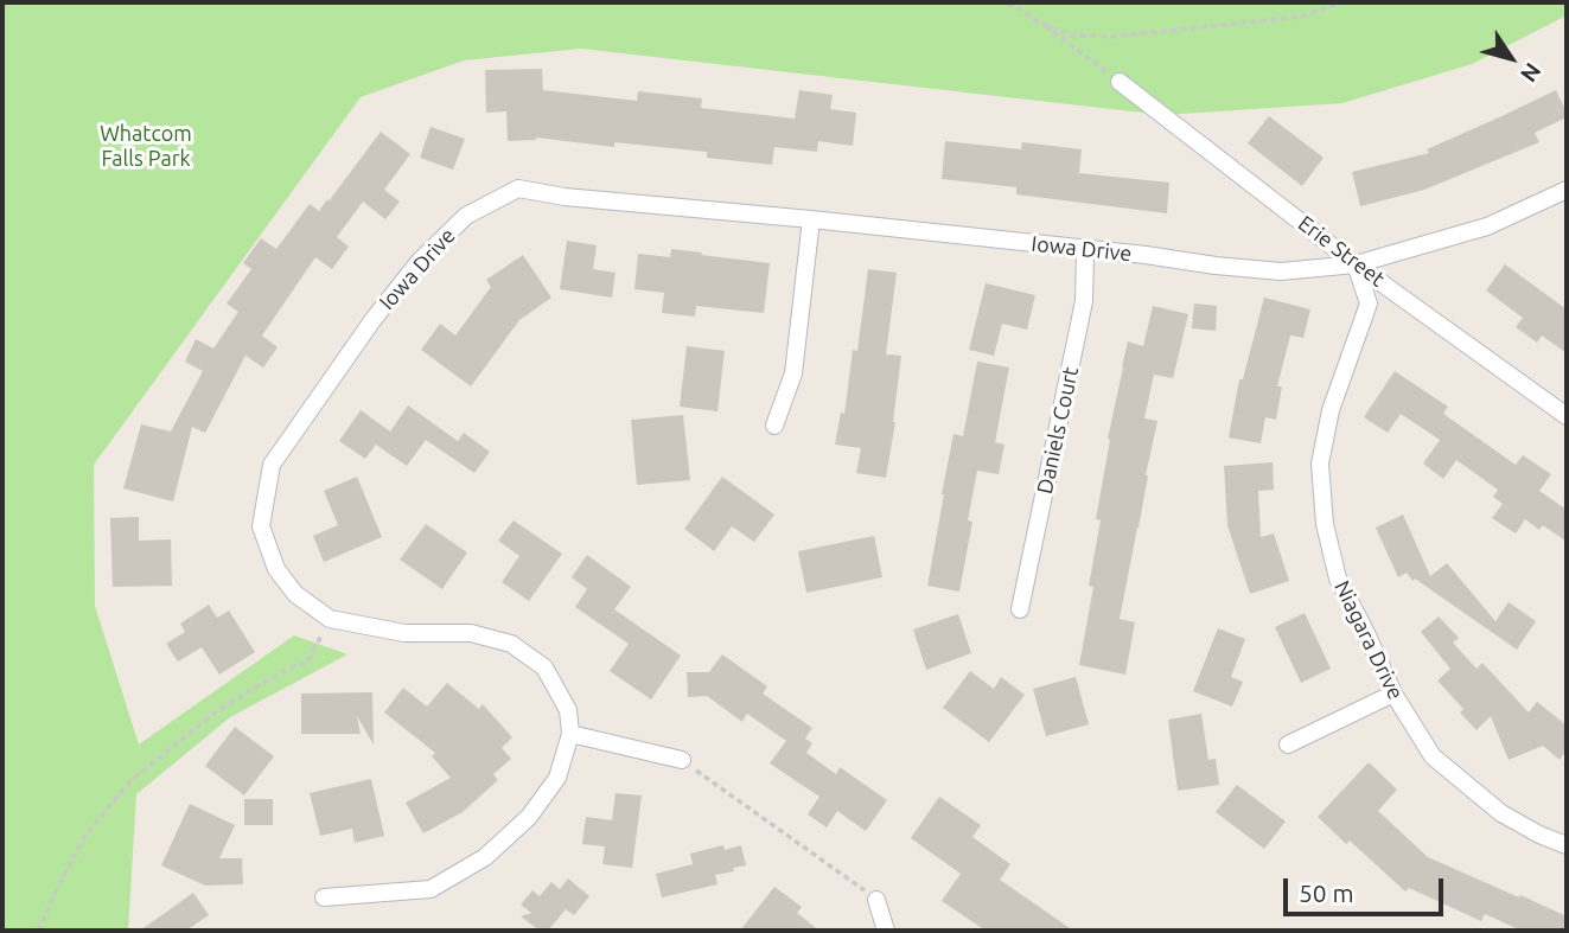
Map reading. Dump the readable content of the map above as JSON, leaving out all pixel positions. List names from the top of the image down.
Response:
{
  "streets": {
    "street": [
      "Iowa Drive",
      "Erie Street",
      "Daniels Court",
      "Niagara Drive"
    ]
  },
  "crossings": [
    ["Iowa Drive", "Erie Street"],
    ["Iowa Drive", "Daniels Court"],
    ["Iowa Drive", "Niagara Drive"],
    ["Erie Street", "Niagara Drive"]
  ],
  "parks": ["Whatcom Falls Park"],
  "scale_bar": "50 m",
  "north": "bottom right"
}
